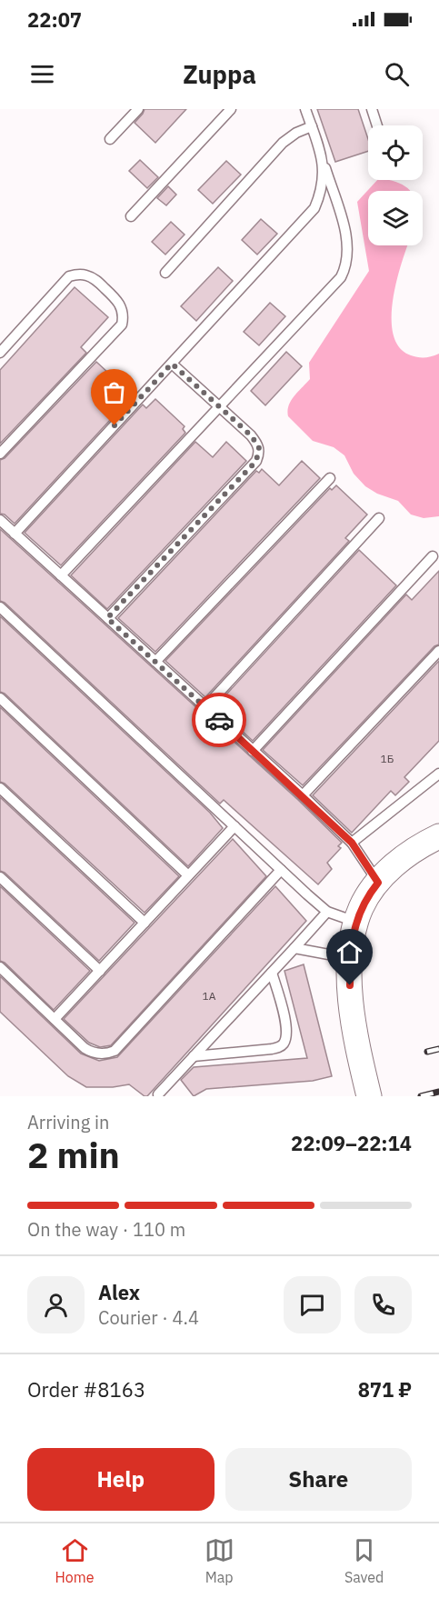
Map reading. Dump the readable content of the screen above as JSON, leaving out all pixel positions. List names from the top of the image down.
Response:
{
  "house_numbers": ["1Б", "1А"],
  "page": {
    "status": "22:07",
    "header": "Zuppa",
    "heading": ["2 min", "Arriving in", "22:09–22:14"],
    "panel": [
      "Alex",
      "Courier · 4.4",
      "Order #8163",
      "871 ₽"
    ],
    "bar": "On the way · 110 m",
    "buttons": ["Help", "Share"],
    "tabs": ["Home", "Map", "Saved"]
  }
}
